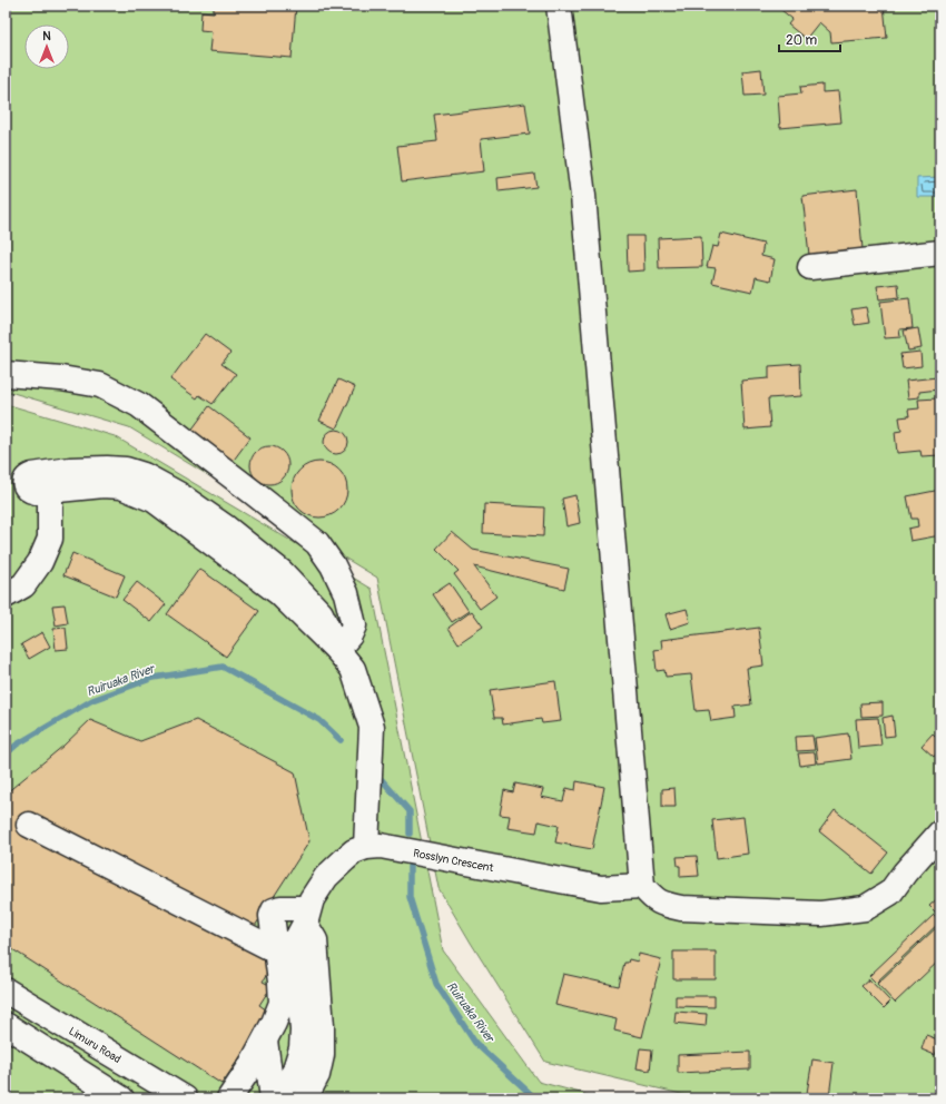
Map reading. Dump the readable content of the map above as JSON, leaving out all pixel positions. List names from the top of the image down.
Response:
{
  "streets": {
    "street": ["Rosslyn Crescent", "Limuru Road"]
  },
  "water": ["Ruiruaka River"],
  "scale_bar": "20 m",
  "north": "top"
}
